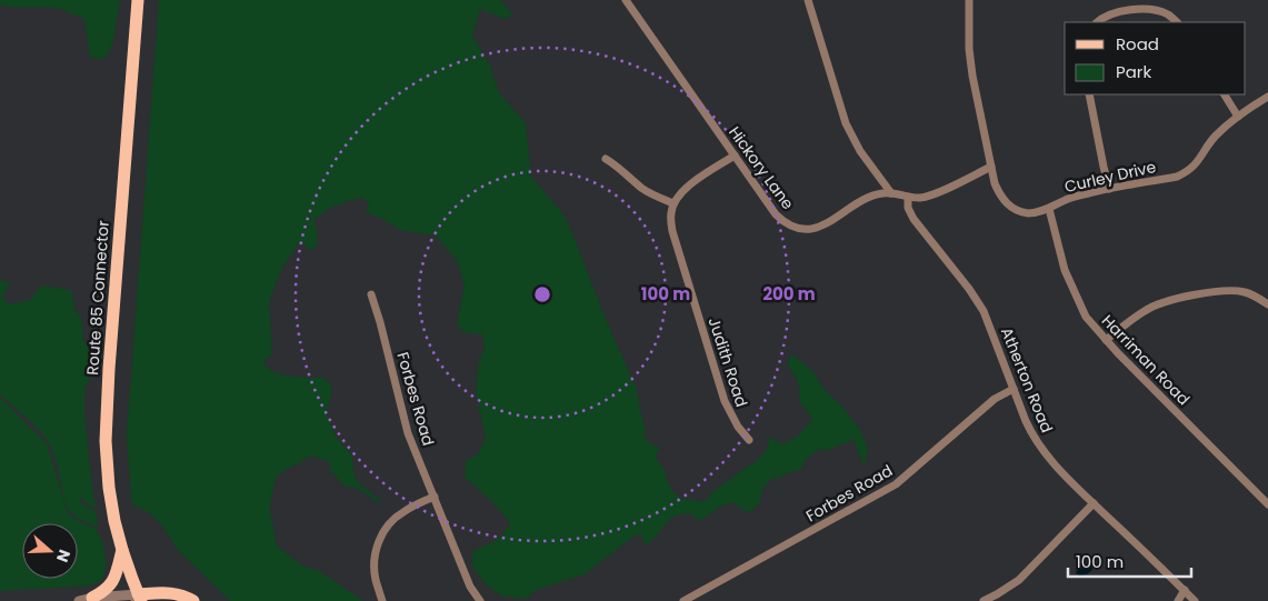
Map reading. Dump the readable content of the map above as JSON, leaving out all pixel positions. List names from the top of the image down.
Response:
{
  "streets": {
    "main road": ["Route 85 Connector"],
    "street": [
      "Hickory Lane",
      "Curley Drive",
      "Harriman Road",
      "Judith Road",
      "Atherton Road",
      "Forbes Road"
    ]
  },
  "crossings": [
    ["Hickory Lane", "Curley Drive"],
    ["Hickory Lane", "Atherton Road"],
    ["Curley Drive", "Harriman Road"],
    ["Atherton Road", "Forbes Road"]
  ],
  "legend": ["Road", "Park"],
  "scale_bar": "100 m",
  "north": "right",
  "rings": ["100 m", "200 m"]
}
